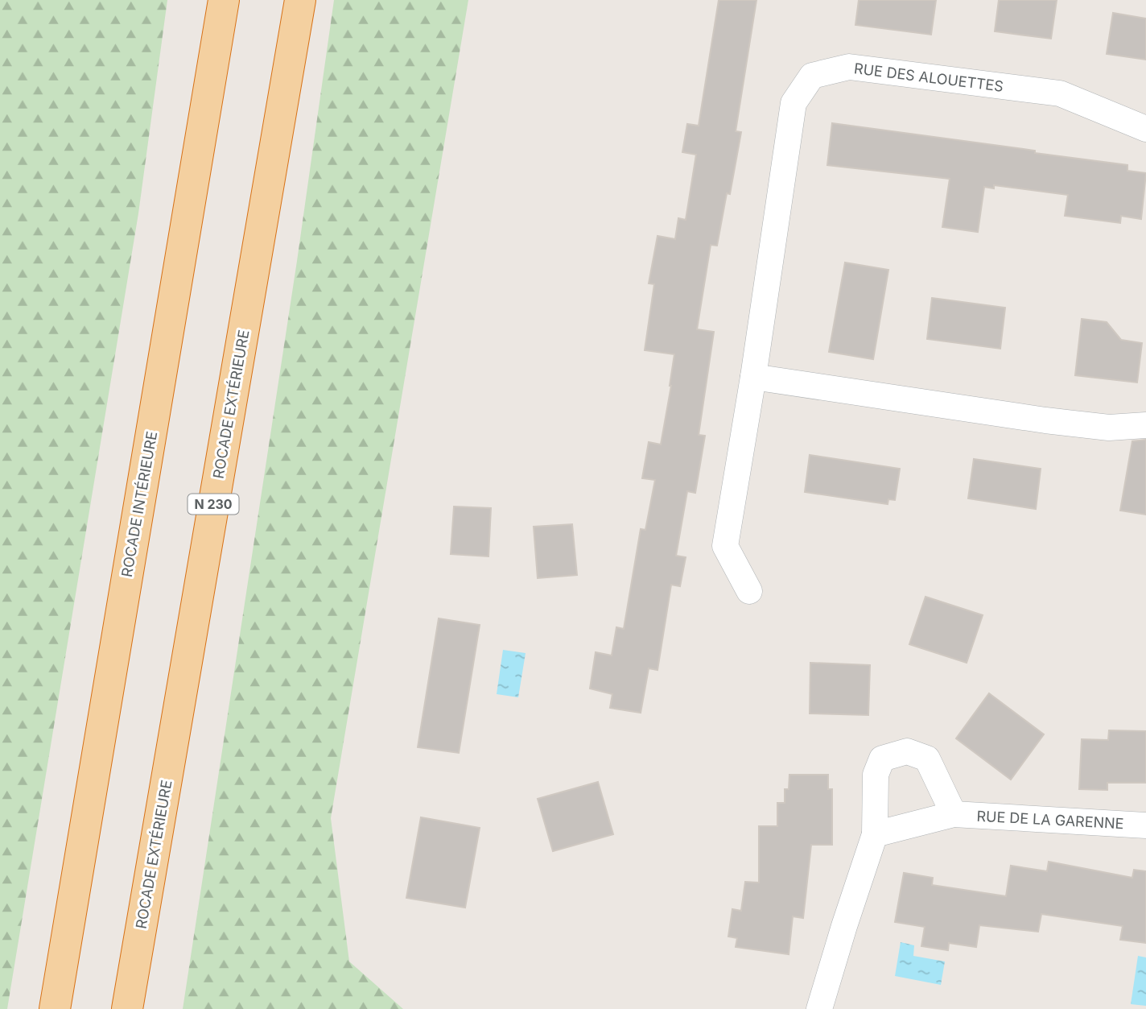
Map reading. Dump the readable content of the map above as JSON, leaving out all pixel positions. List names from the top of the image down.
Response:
{
  "streets": {
    "highway": ["ROCADE EXTÉRIEURE", "ROCADE INTÉRIEURE", "N 230"],
    "street": ["RUE DES ALOUETTES", "RUE DE LA GARENNE"]
  }
}
